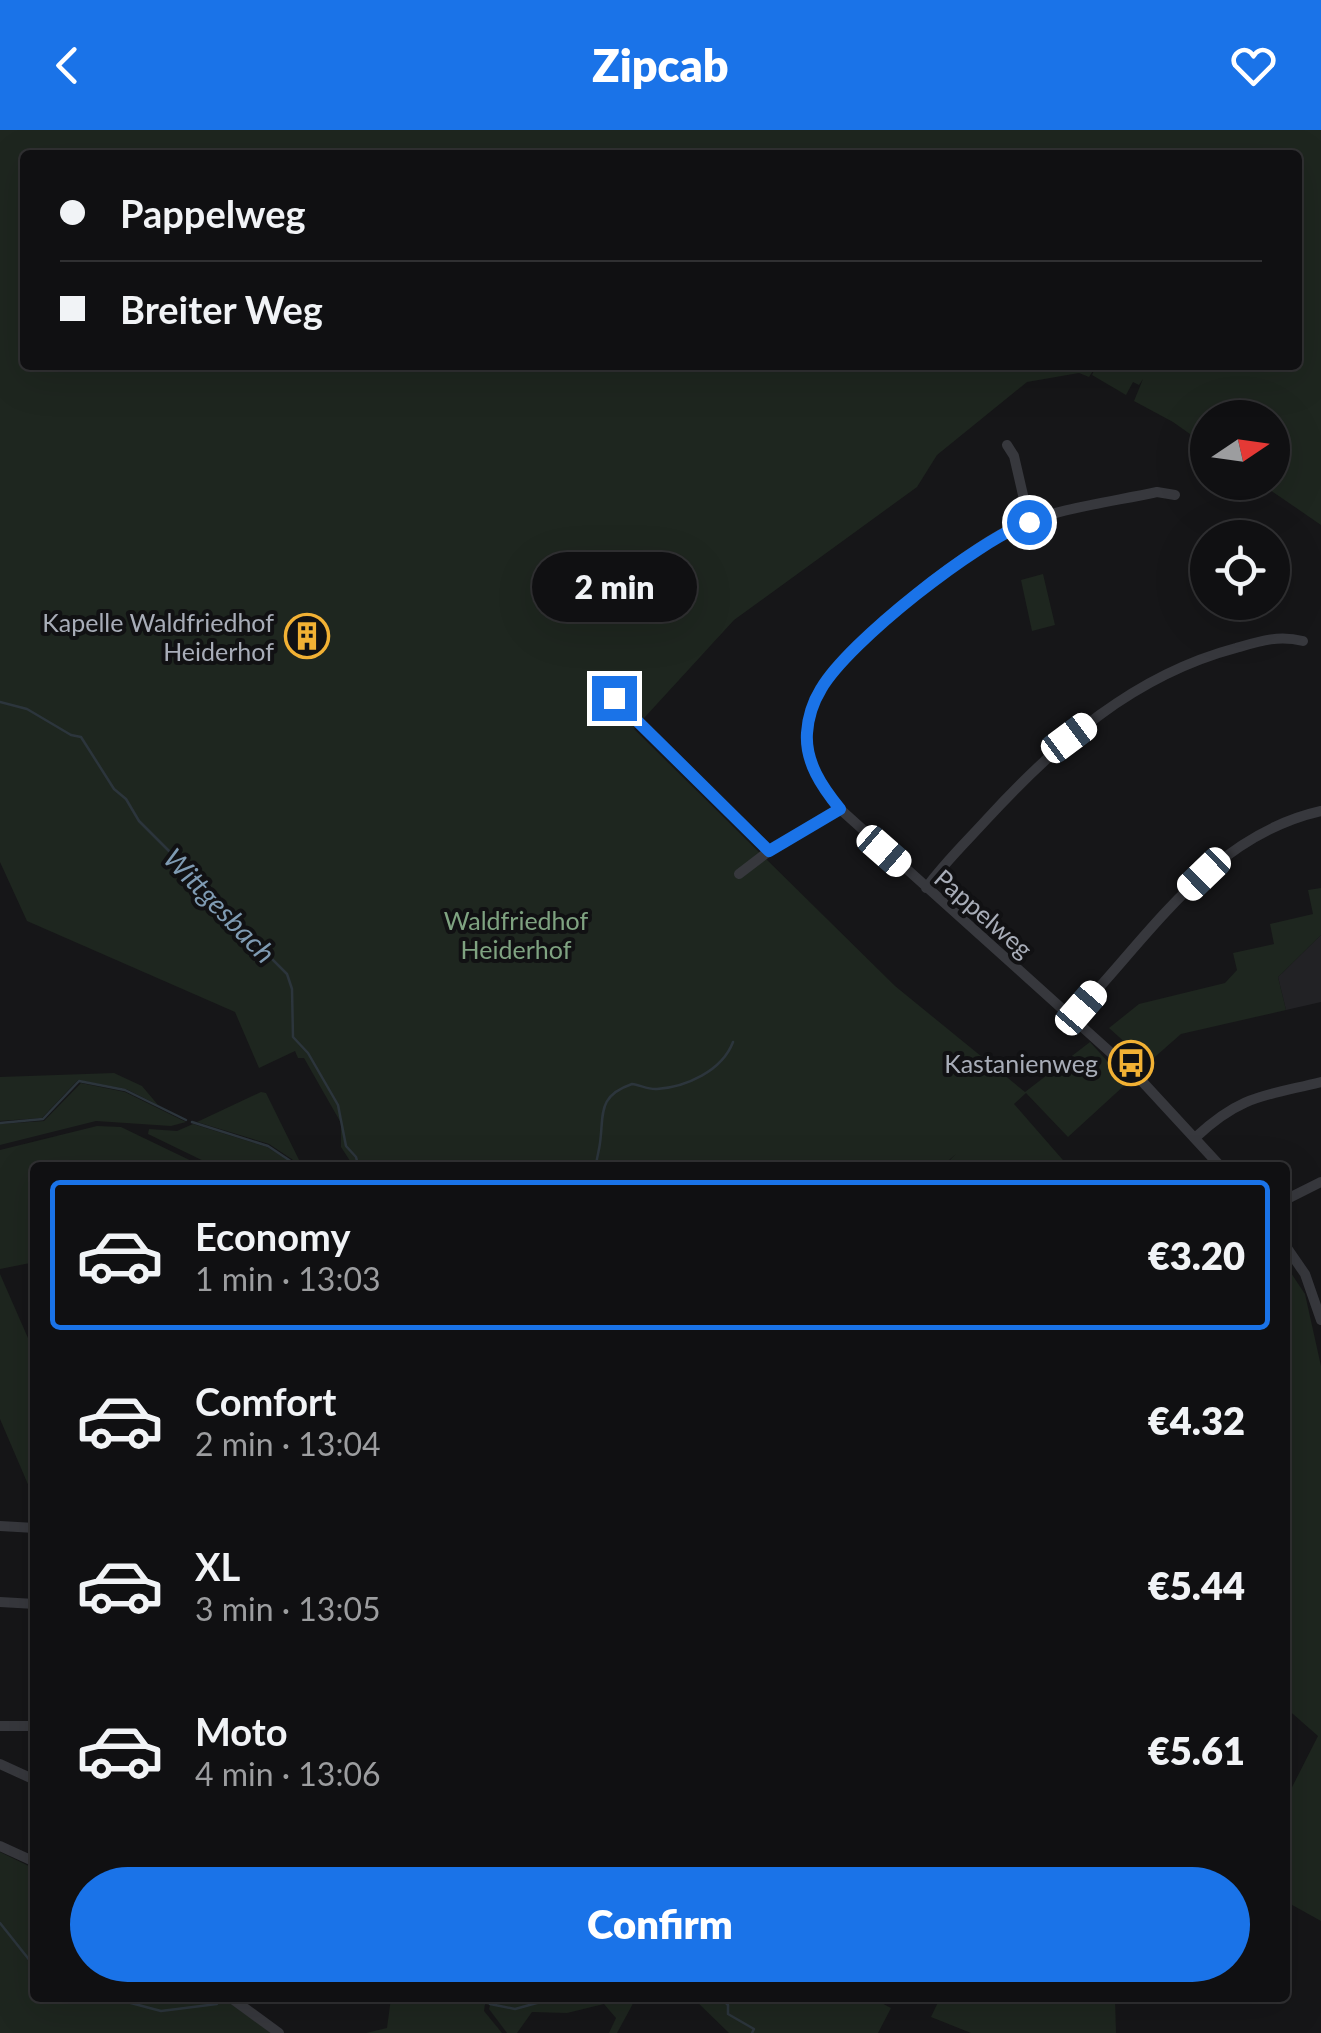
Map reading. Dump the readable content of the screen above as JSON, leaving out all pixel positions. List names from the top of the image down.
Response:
{
  "streets": {
    "street": ["Pappelweg"]
  },
  "water": ["Wittgesbach"],
  "parks": ["Waldfriedhof Heiderhof"],
  "places": {
    "building": ["Kapelle Waldfriedhof Heiderhof"],
    "bus stop": ["Kastanienweg"]
  },
  "north": "right",
  "page": {
    "header": "Zipcab",
    "banner": ["Pappelweg", "Breiter Weg"],
    "bubble": "2 min",
    "list": [
      {
        "name": "Economy",
        "note": "1 min · 13:03",
        "value": "€3.20"
      },
      {
        "name": "Comfort",
        "note": "2 min · 13:04",
        "value": "€4.32"
      },
      {
        "name": "XL",
        "note": "3 min · 13:05",
        "value": "€5.44"
      },
      {
        "name": "Moto",
        "note": "4 min · 13:06",
        "value": "€5.61"
      }
    ],
    "buttons": "Confirm"
  }
}
